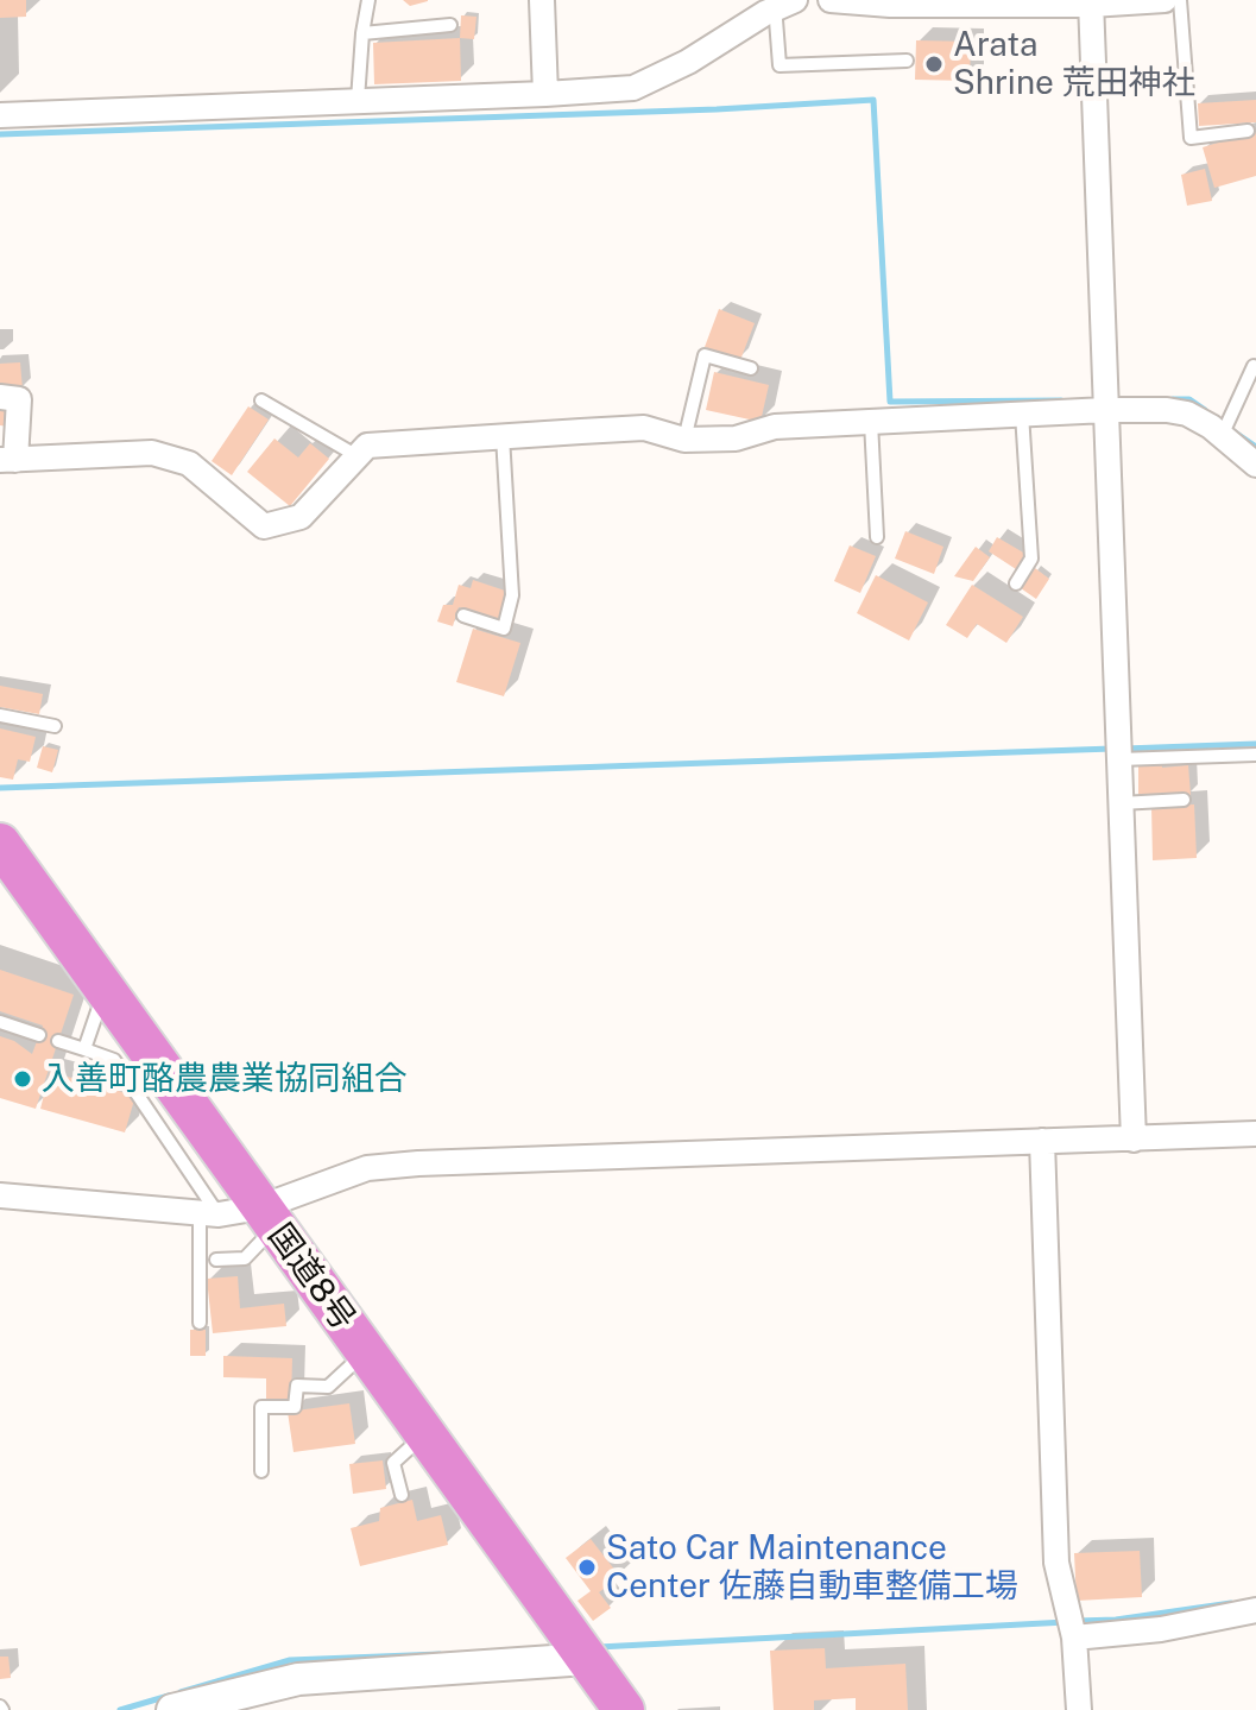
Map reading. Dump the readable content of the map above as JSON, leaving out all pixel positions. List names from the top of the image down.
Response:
{
  "streets": {
    "highway": ["国道8号"]
  },
  "places": ["Arata Shrine 荒田神社", "入善町酪農農業協同組合", "Sato Car Maintenance Center 佐藤自動車整備工場"]
}
